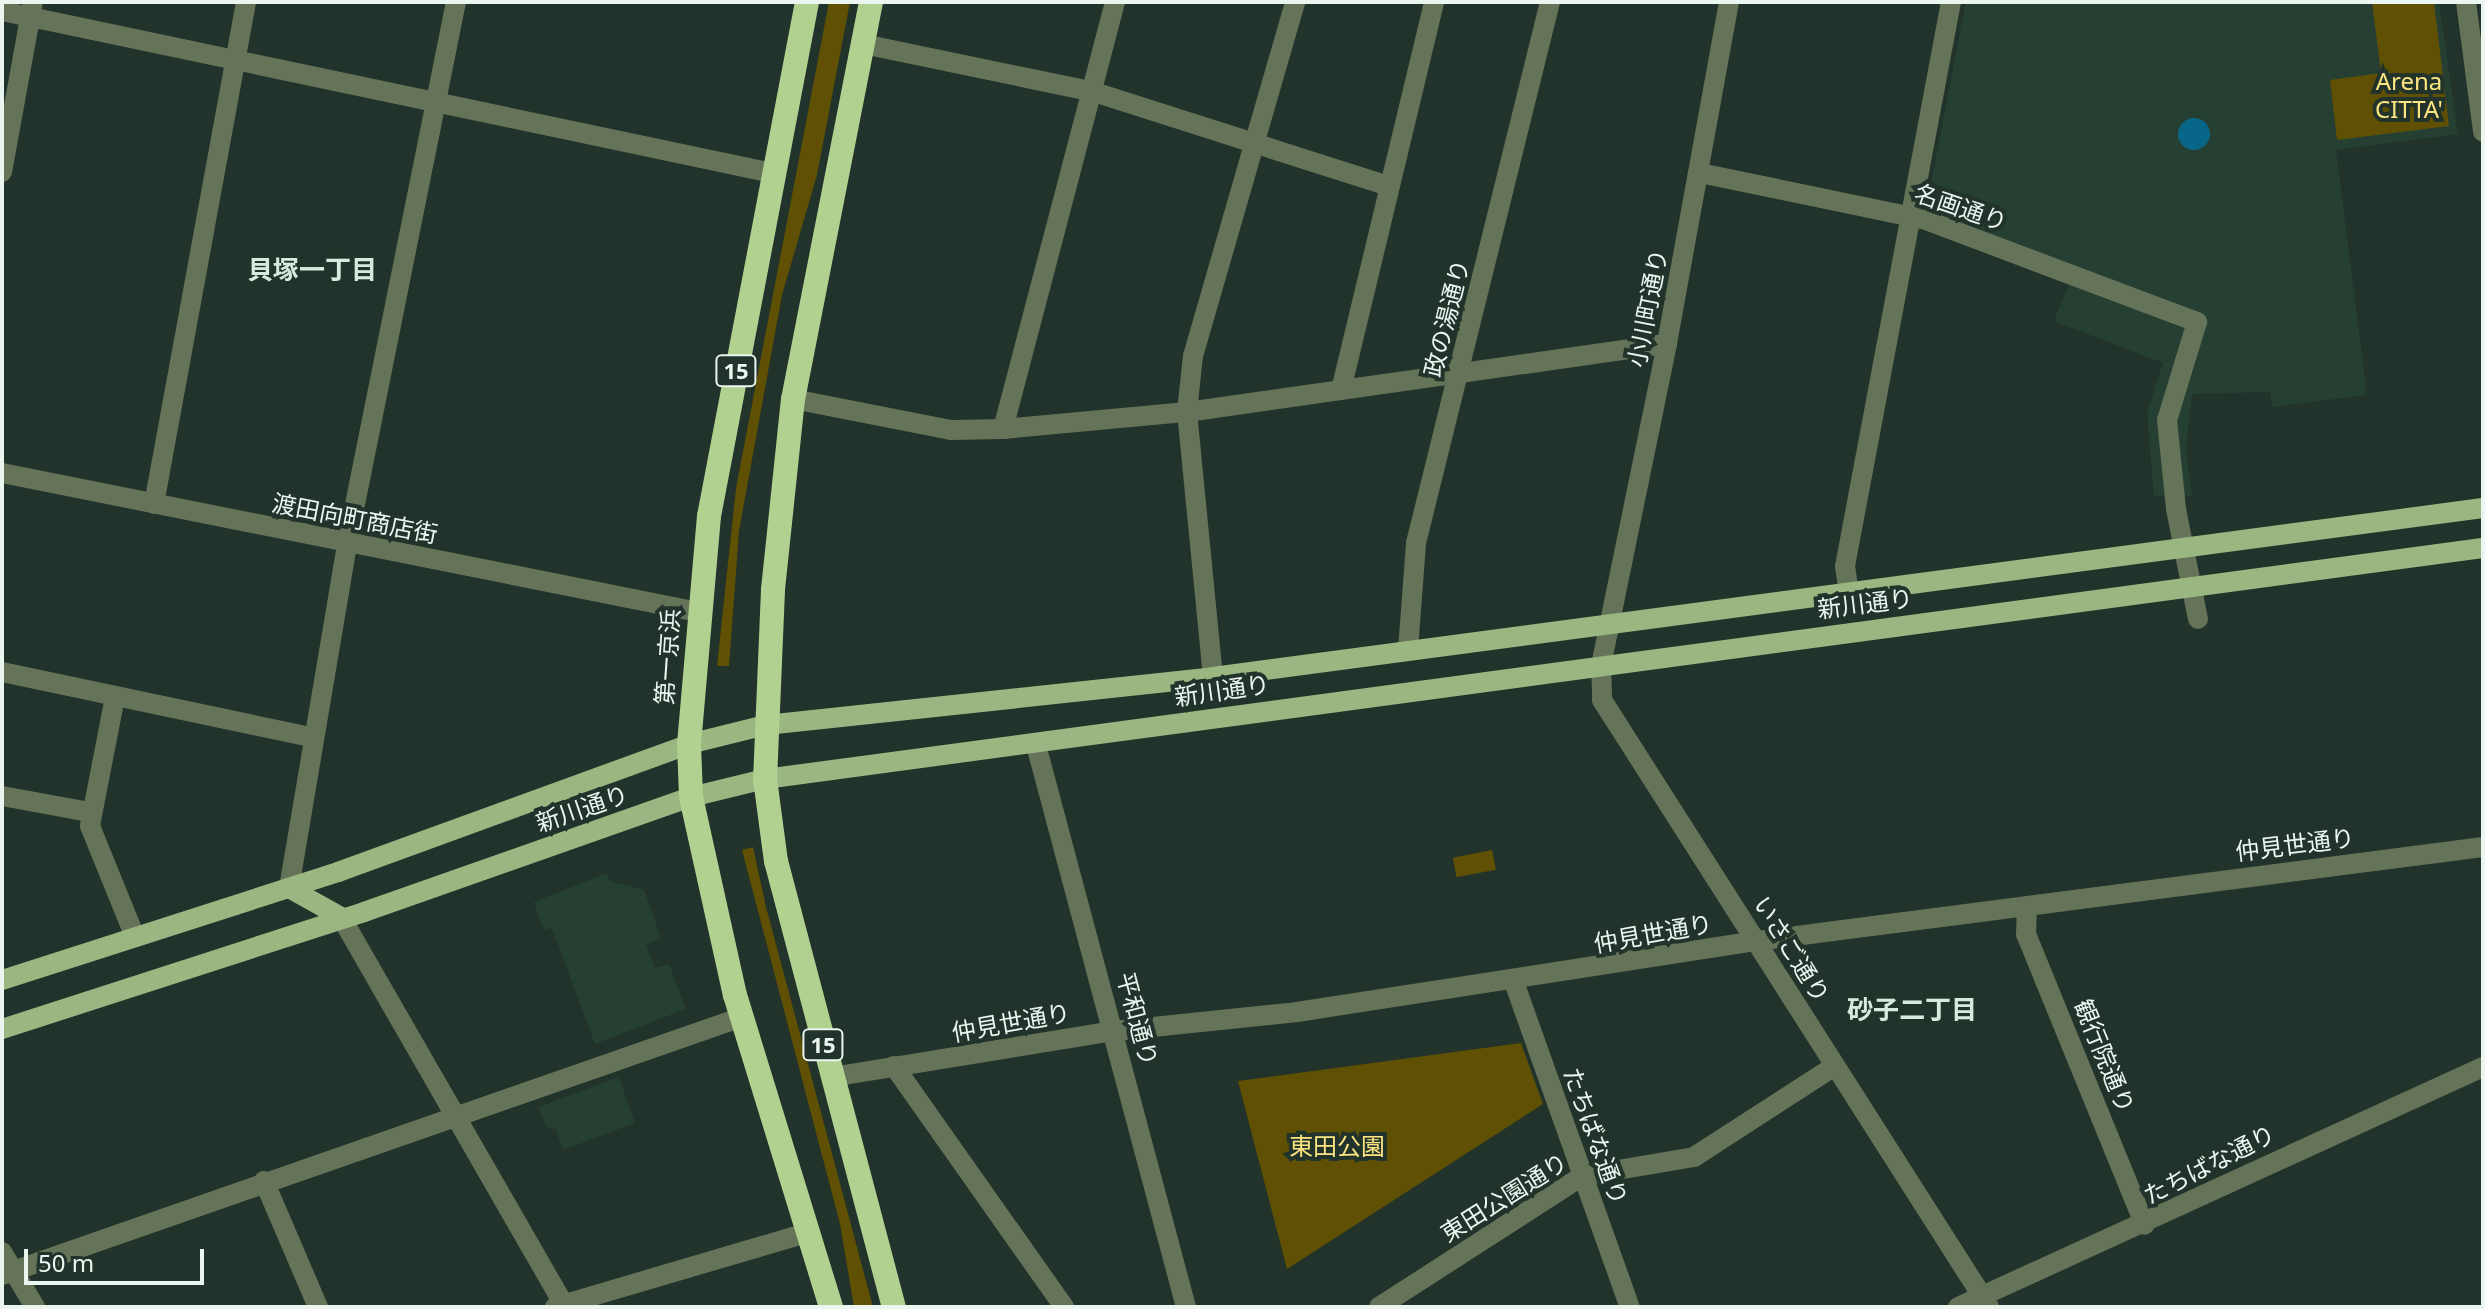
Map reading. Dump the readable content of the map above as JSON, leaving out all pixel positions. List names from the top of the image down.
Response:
{
  "streets": {
    "highway": ["15", "第一京浜"],
    "main road": ["新川通り"],
    "street": [
      "名画通り",
      "小川町通り",
      "政の湯通り",
      "渡田向町商店街",
      "仲見世通り",
      "いさご通り",
      "平和通り",
      "観行院通り",
      "たちばな通り",
      "東田公園通り"
    ]
  },
  "crossings": [
    ["名画通り", "小川町通り"],
    ["名画通り", "新川通り"],
    ["小川町通り", "新川通り"],
    ["小川町通り", "いさご通り"],
    ["政の湯通り", "新川通り"],
    ["15", "新川通り"],
    ["15", "仲見世通り"],
    ["渡田向町商店街", "第一京浜"],
    ["新川通り", "第一京浜"],
    ["新川通り", "平和通り"],
    ["仲見世通り", "いさご通り"],
    ["仲見世通り", "平和通り"],
    ["仲見世通り", "観行院通り"],
    ["仲見世通り", "たちばな通り"],
    ["いさご通り", "たちばな通り"],
    ["いさご通り", "東田公園通り"],
    ["観行院通り", "たちばな通り"],
    ["たちばな通り", "東田公園通り"]
  ],
  "districts": ["貝塚一丁目", "砂子二丁目"],
  "parks": ["Arena CITTA'", "東田公園"],
  "scale_bar": "50 m"
}
